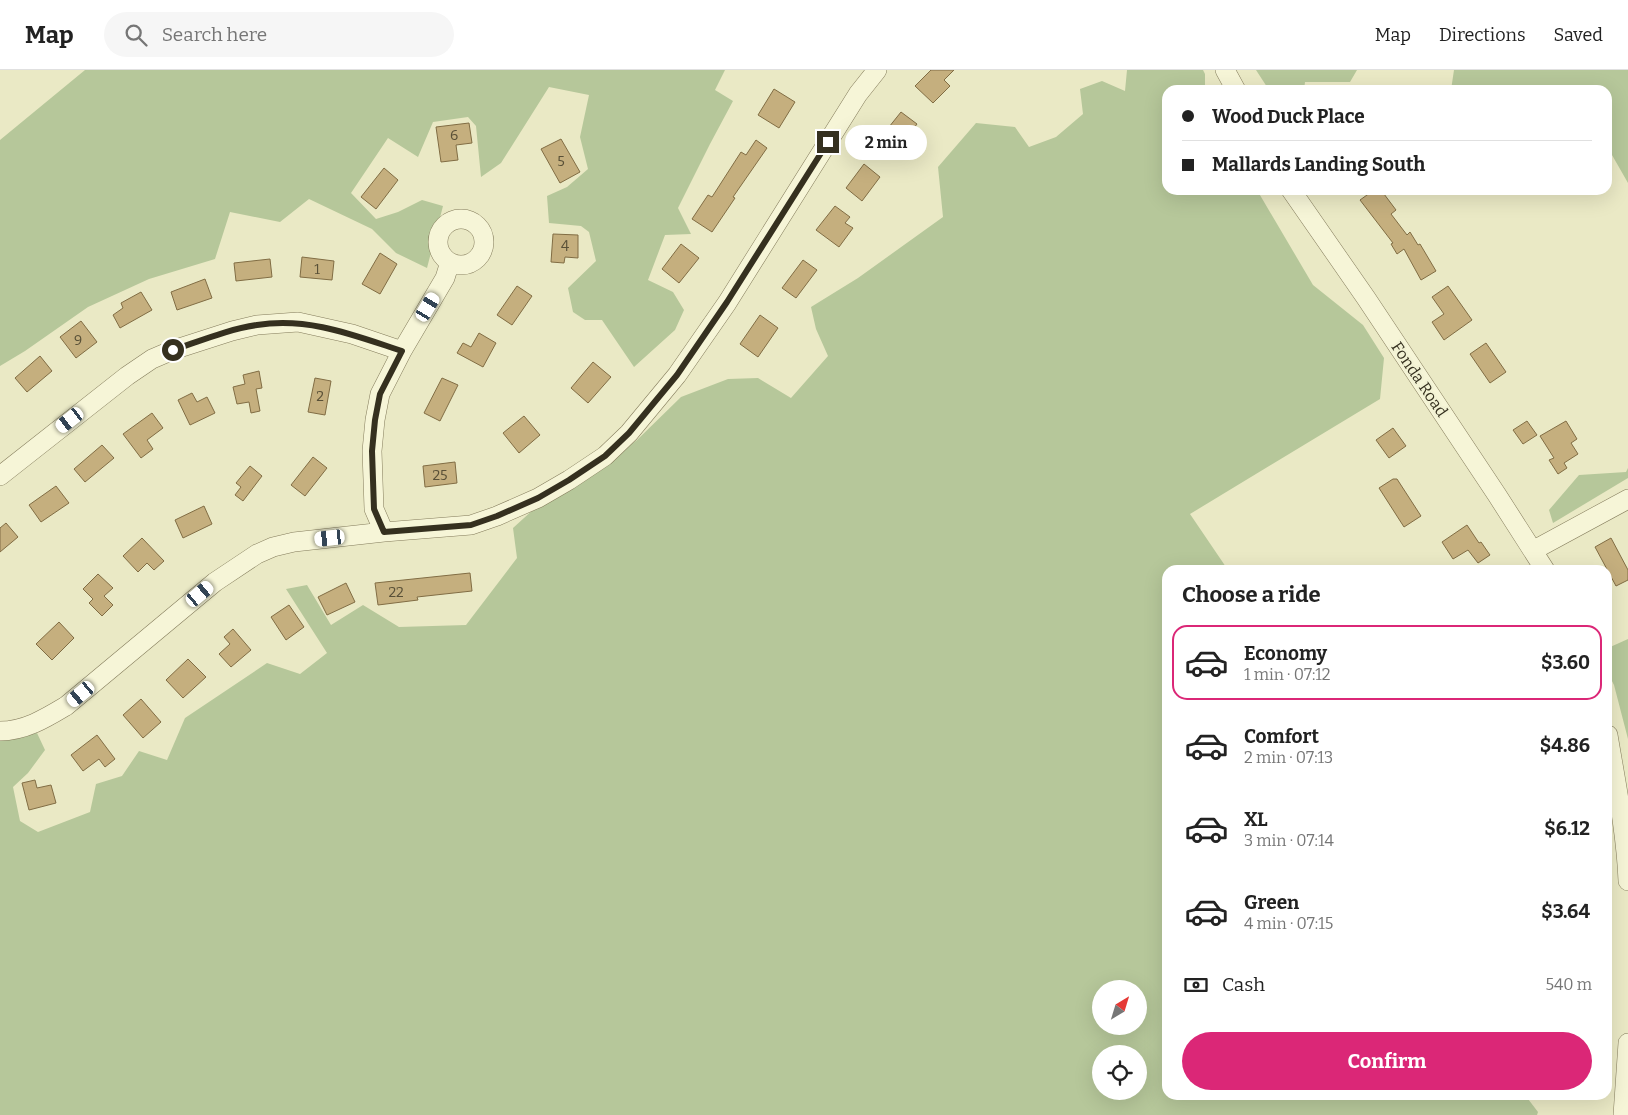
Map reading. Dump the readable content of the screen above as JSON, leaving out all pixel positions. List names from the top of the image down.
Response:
{
  "streets": {
    "street": ["Fonda Road"]
  },
  "house_numbers": [
    "6",
    "5",
    "4",
    "1",
    "9",
    "2",
    "25",
    "22"
  ],
  "north": "top right",
  "page": {
    "header": "Map",
    "search": "Search here",
    "nav": ["Map", "Directions", "Saved"],
    "banner": ["Wood Duck Place", "Mallards Landing South"],
    "bubble": "2 min",
    "heading": "Choose a ride",
    "list": [
      {
        "name": "Economy",
        "note": "1 min · 07:12",
        "value": "$3.60"
      },
      {
        "name": "Comfort",
        "note": "2 min · 07:13",
        "value": "$4.86"
      },
      {
        "name": "XL",
        "note": "3 min · 07:14",
        "value": "$6.12"
      },
      {
        "name": "Green",
        "note": "4 min · 07:15",
        "value": "$3.64"
      }
    ],
    "pay": ["Cash", "540 m"],
    "buttons": "Confirm"
  }
}
